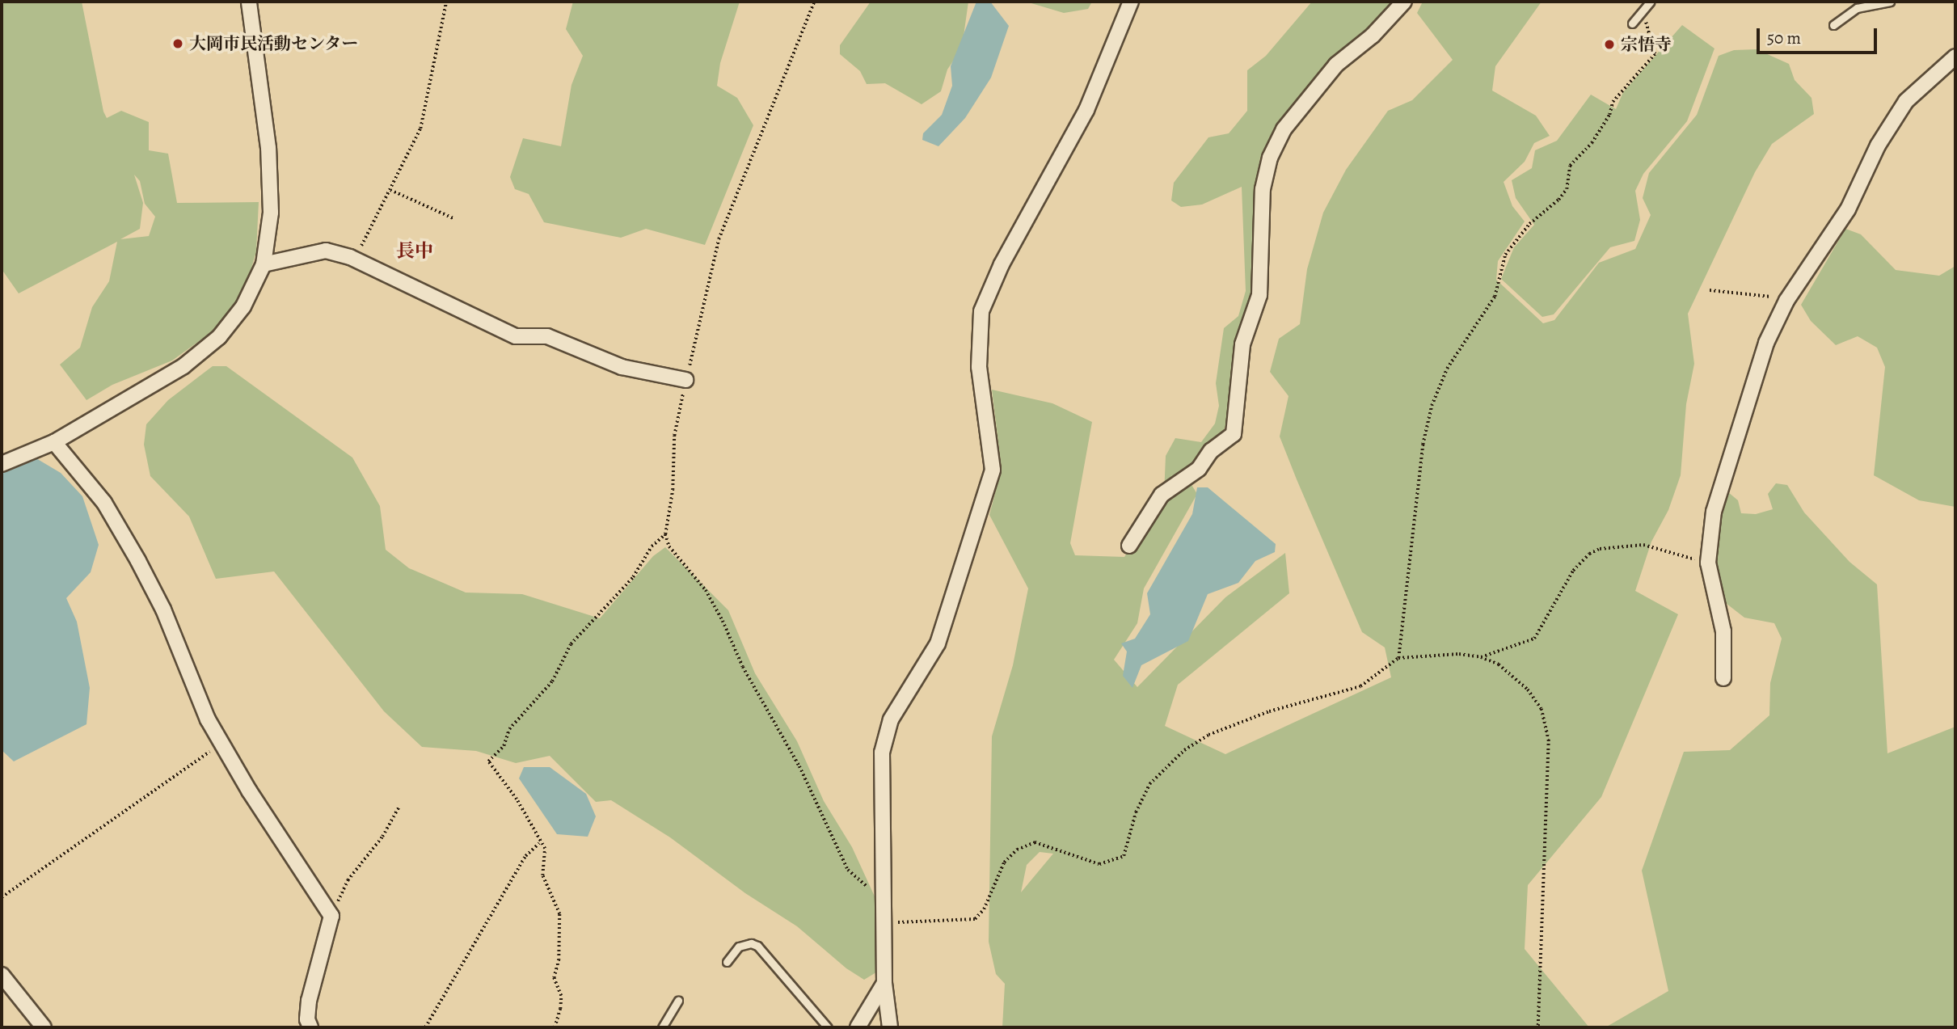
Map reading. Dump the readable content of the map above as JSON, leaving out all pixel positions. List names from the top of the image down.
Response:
{
  "districts": ["長中"],
  "places": ["大岡市民活動センター", "宗悟寺"],
  "scale_bar": "50 m"
}
